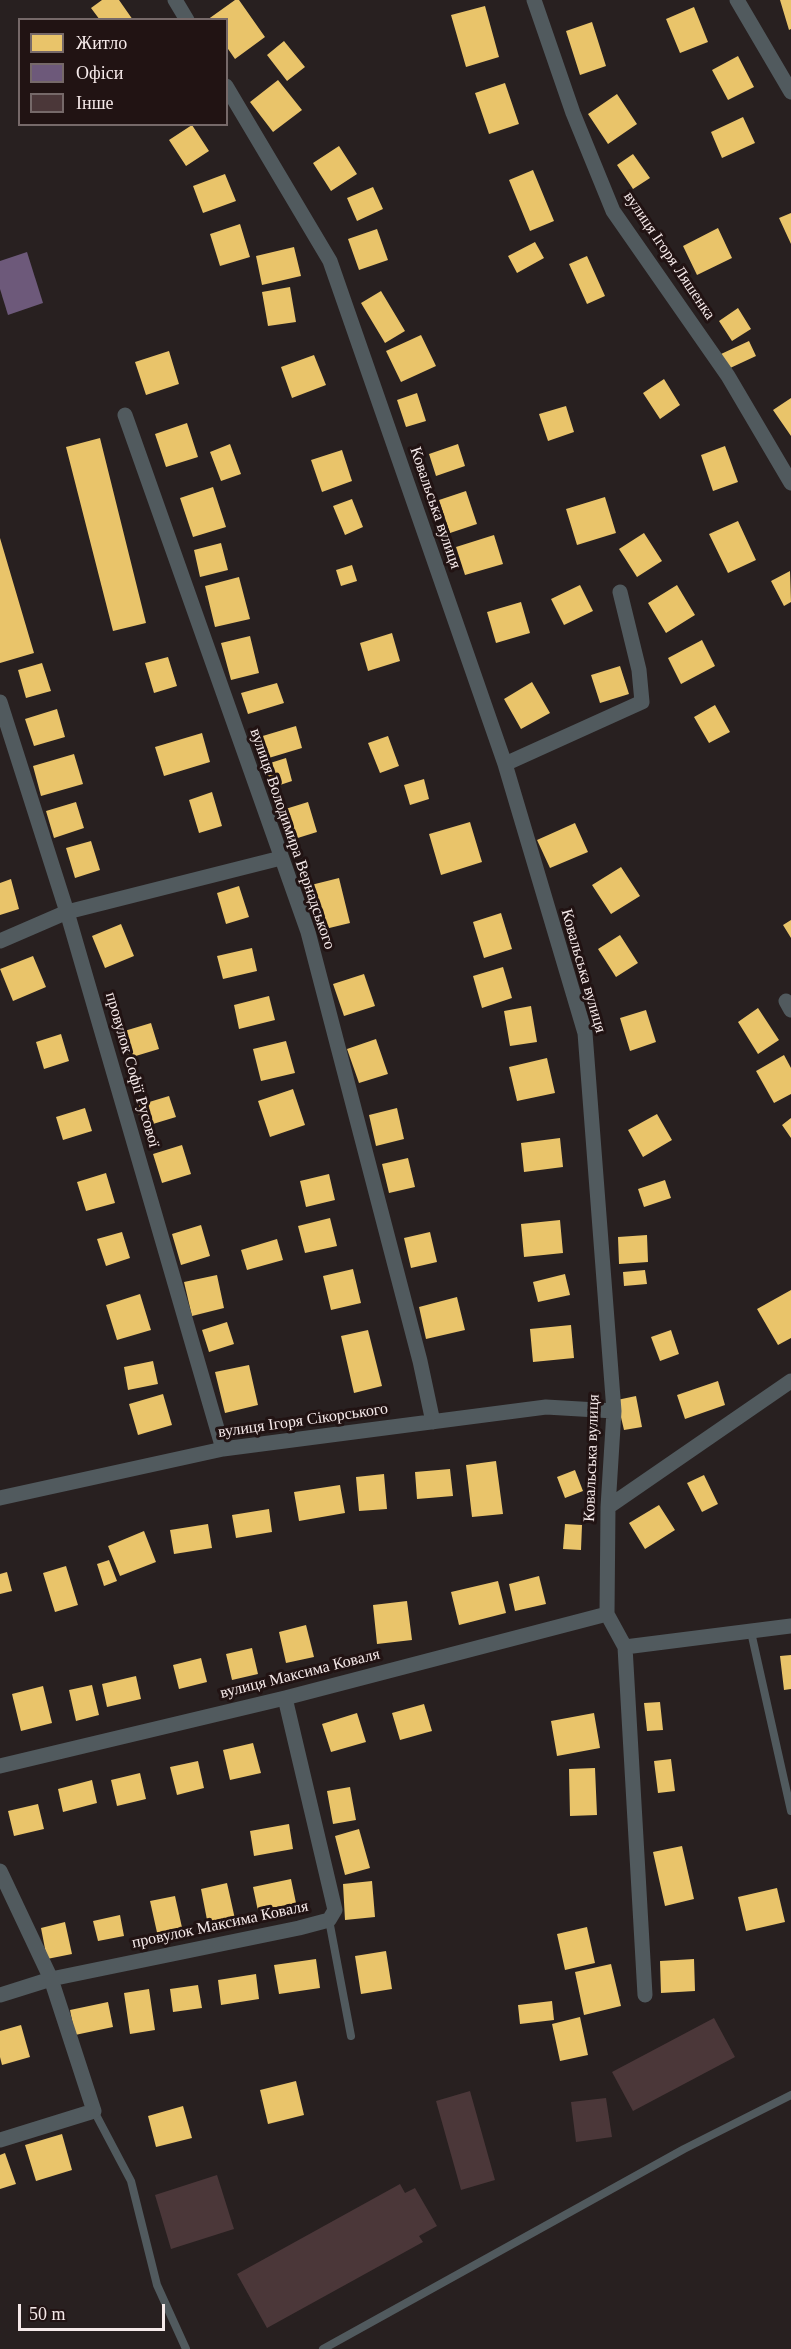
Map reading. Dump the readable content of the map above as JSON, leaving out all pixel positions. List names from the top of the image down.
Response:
{
  "streets": {
    "street": [
      "вулиця Ігоря Ляшенка",
      "Ковальська вулиця",
      "вулиця Володимира Вернадського",
      "провулок Софії Русової",
      "вулиця Ігоря Сікорського",
      "вулиця Максима Коваля",
      "провулок Максима Коваля"
    ]
  },
  "crossings": [
    ["Ковальська вулиця", "вулиця Ігоря Сікорського"],
    ["Ковальська вулиця", "вулиця Максима Коваля"],
    ["вулиця Володимира Вернадського", "вулиця Ігоря Сікорського"],
    ["провулок Софії Русової", "вулиця Ігоря Сікорського"],
    ["вулиця Максима Коваля", "провулок Максима Коваля"]
  ],
  "legend": ["Житло", "Офіси", "Інше"],
  "scale_bar": "50 m"
}
